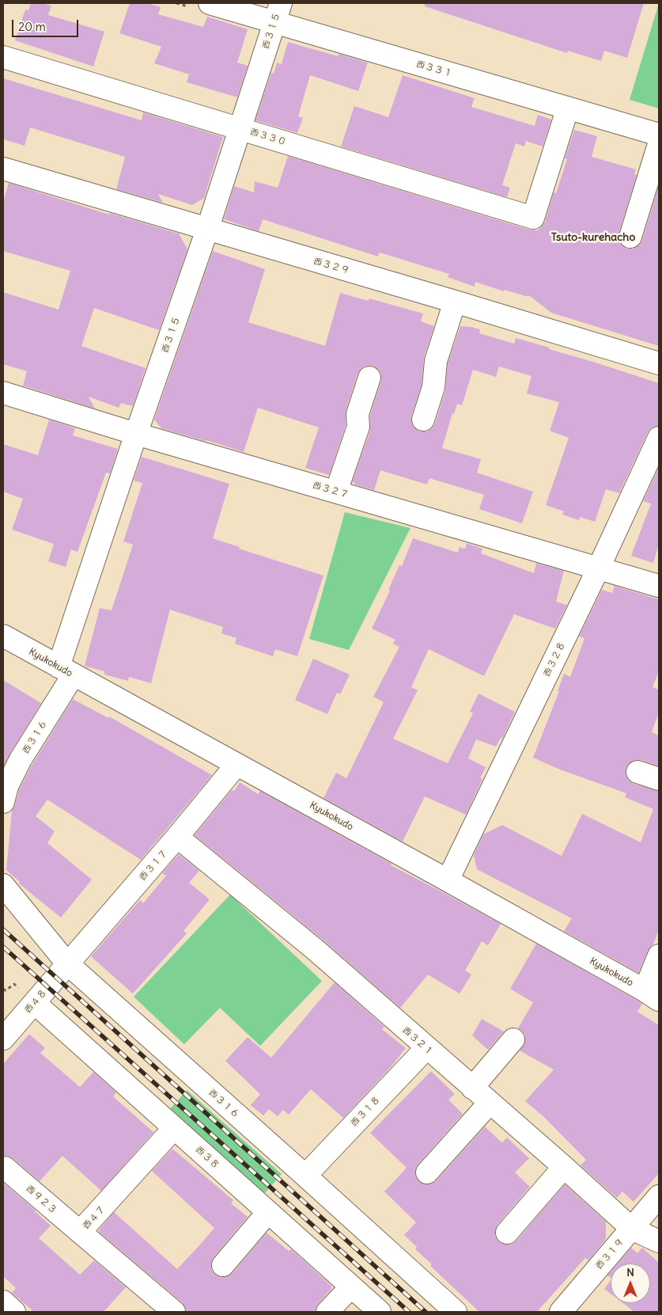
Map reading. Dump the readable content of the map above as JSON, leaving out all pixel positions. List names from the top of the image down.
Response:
{
  "streets": {
    "street": [
      "西３１５",
      "西３３１",
      "西３３０",
      "西３２９",
      "西３２７",
      "西３２８",
      "Kyukokudo",
      "西３１６",
      "西３１７",
      "西４８",
      "西３２１",
      "西３１８",
      "西３８",
      "西９２３",
      "西４７",
      "西３１９"
    ]
  },
  "crossings": [
    ["西３１５", "西３３１"],
    ["西３１５", "西３３０"],
    ["西３１５", "西３２９"],
    ["西３１５", "西３２７"],
    ["西３１５", "Kyukokudo"],
    ["西３１５", "西３１６"],
    ["西３３１", "西３３０"],
    ["西３２７", "西３２８"],
    ["西３２８", "Kyukokudo"],
    ["Kyukokudo", "西３１６"],
    ["Kyukokudo", "西３１７"],
    ["西３１６", "西３１７"],
    ["西３１６", "西４８"],
    ["西３１６", "西３１８"],
    ["西３１７", "西４８"],
    ["西３１７", "西３２１"],
    ["西４８", "西３８"],
    ["西３２１", "西３１８"],
    ["西３２１", "西３１９"],
    ["西３８", "西４７"],
    ["西９２３", "西４７"]
  ],
  "districts": ["Tsuto-kurehacho"],
  "scale_bar": "20 m",
  "north": "top"
}
